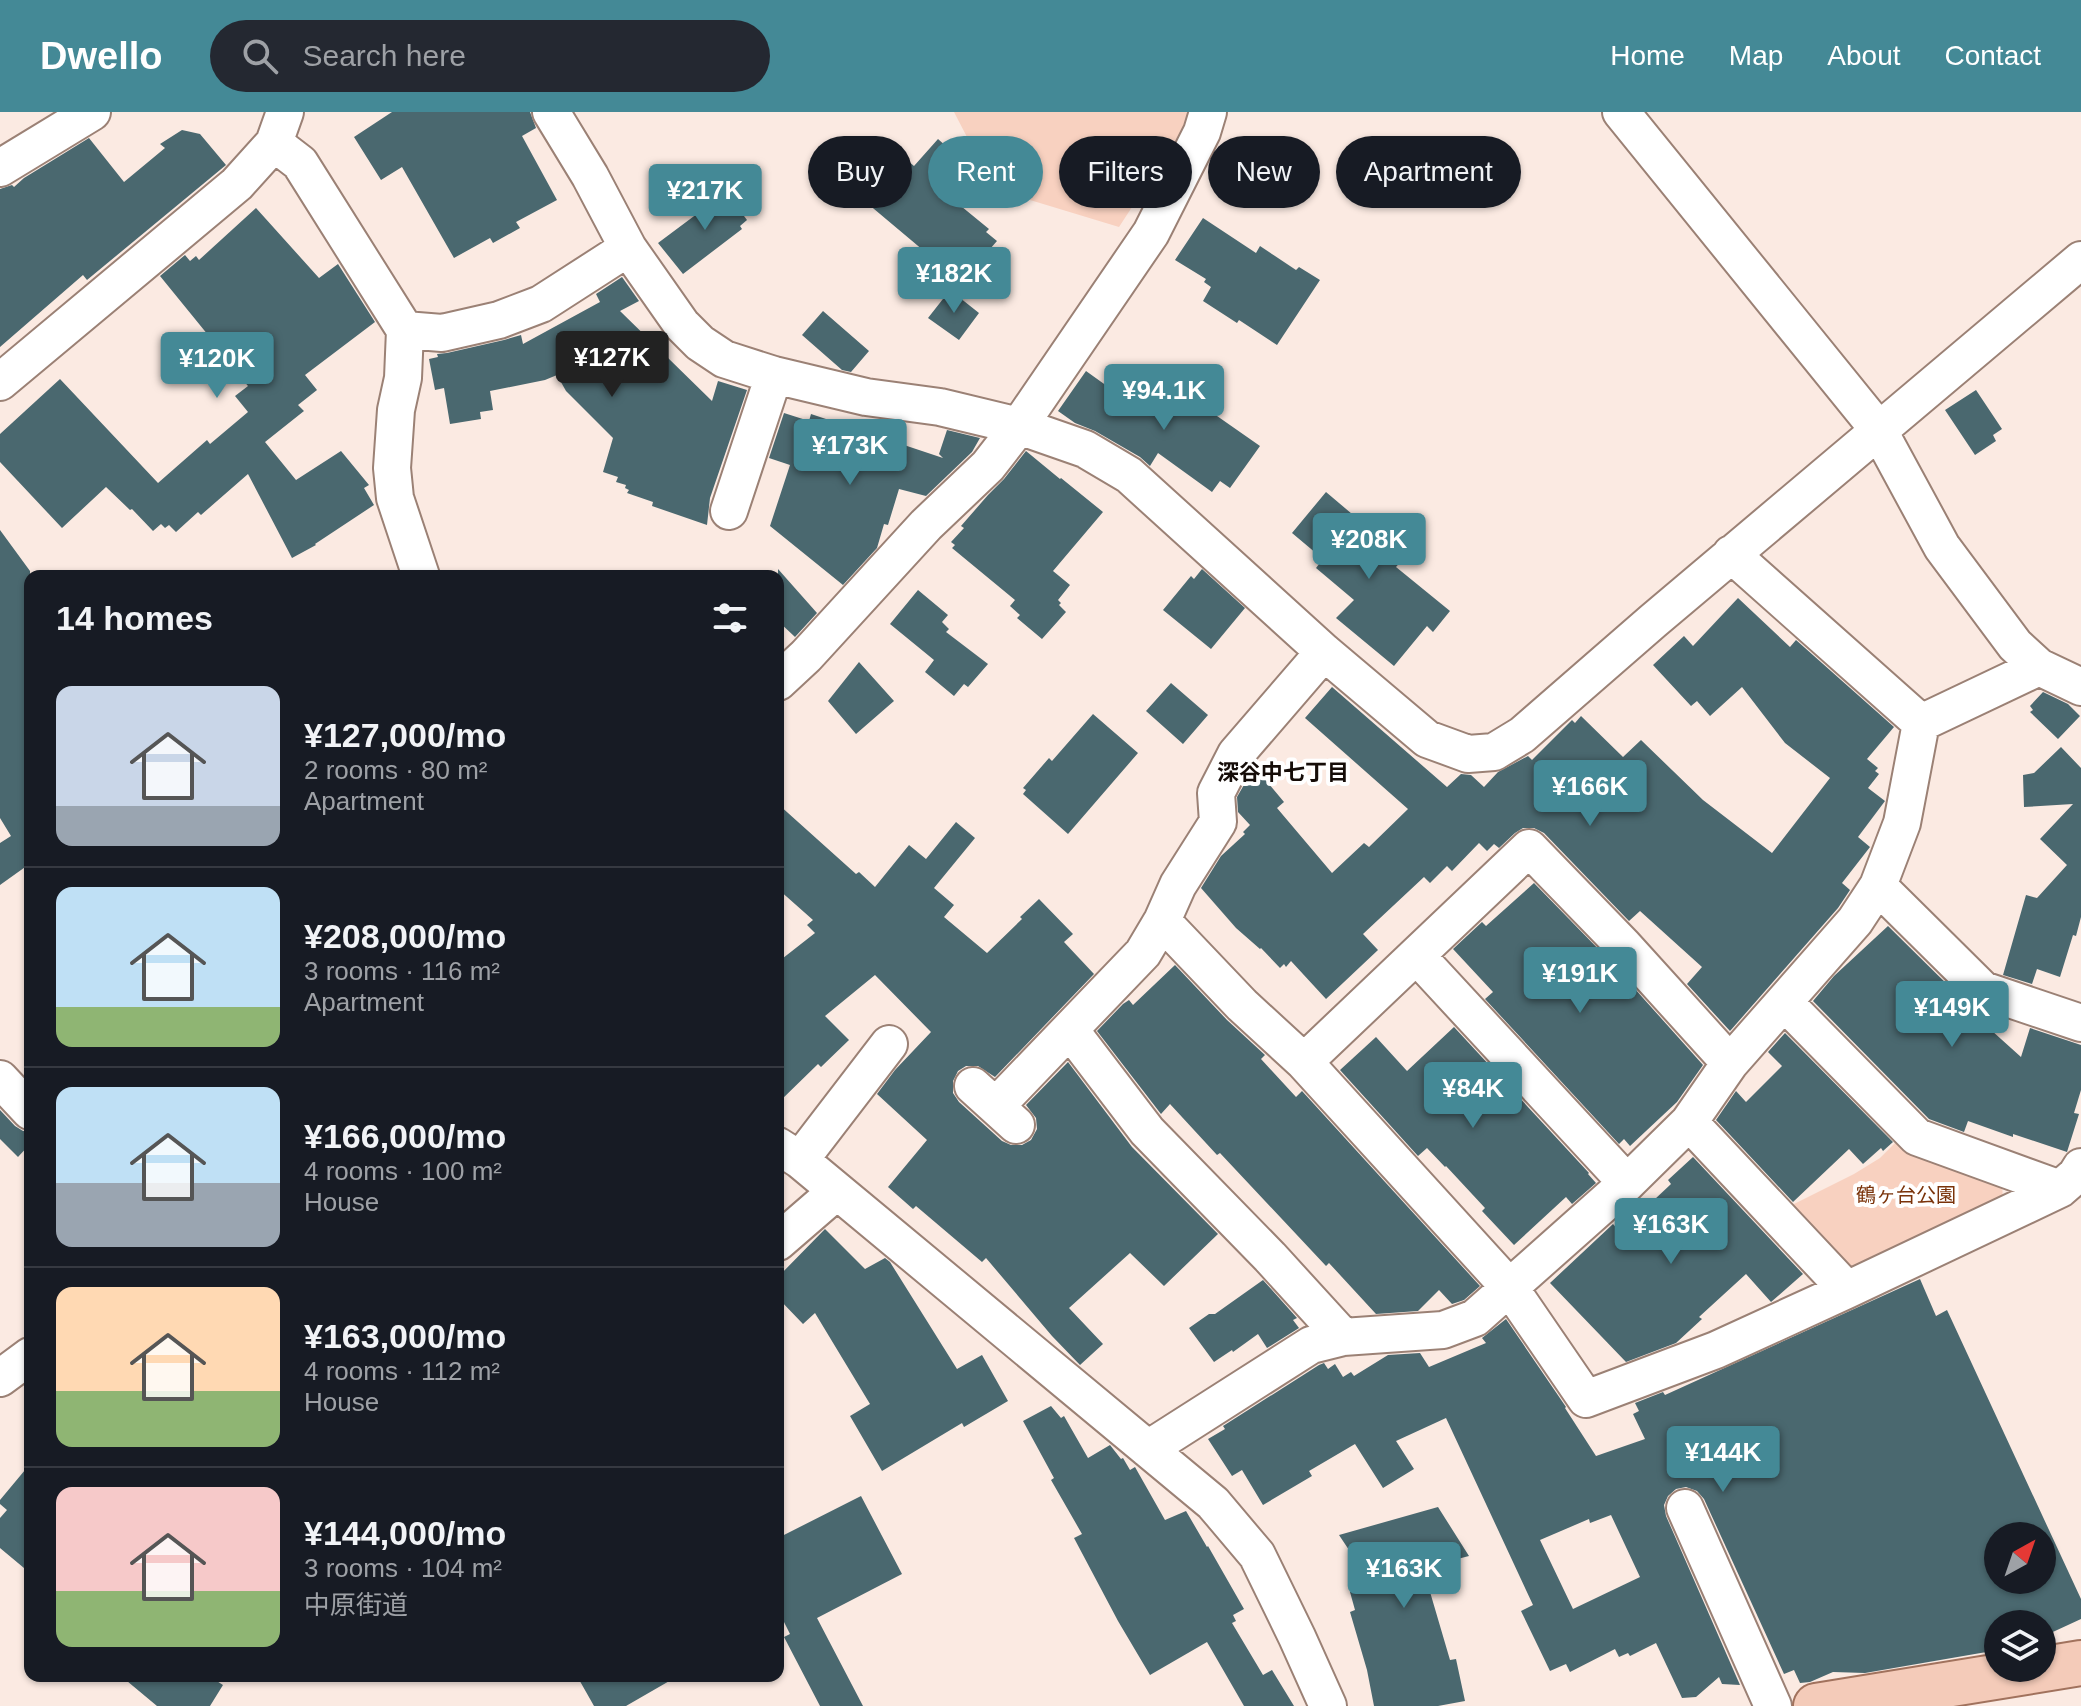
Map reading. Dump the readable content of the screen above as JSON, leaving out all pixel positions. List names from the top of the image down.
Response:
{
  "districts": ["深谷中七丁目"],
  "parks": ["鶴ヶ台公園"],
  "north": "top right",
  "page": {
    "header": "Dwello",
    "search": "Search here",
    "nav": [
      "Home",
      "Map",
      "About",
      "Contact"
    ],
    "chip": [
      "Buy",
      "Rent",
      "Filters",
      "New",
      "Apartment"
    ],
    "price": [
      "¥217K",
      "¥182K",
      "¥127K",
      "¥120K",
      "¥94.1K",
      "¥173K",
      "¥208K",
      "¥166K",
      "¥191K",
      "¥149K",
      "¥84K",
      "¥163K",
      "¥144K",
      "¥163K"
    ],
    "heading": "14 homes",
    "list": [
      {
        "name": "¥127,000/mo",
        "note": "2 rooms · 80 m² · Apartment"
      },
      {
        "name": "¥208,000/mo",
        "note": "3 rooms · 116 m² · Apartment"
      },
      {
        "name": "¥166,000/mo",
        "note": "4 rooms · 100 m² · House"
      },
      {
        "name": "¥163,000/mo",
        "note": "4 rooms · 112 m² · House"
      },
      {
        "name": "¥144,000/mo",
        "note": "3 rooms · 104 m² · 中原街道"
      }
    ]
  }
}
